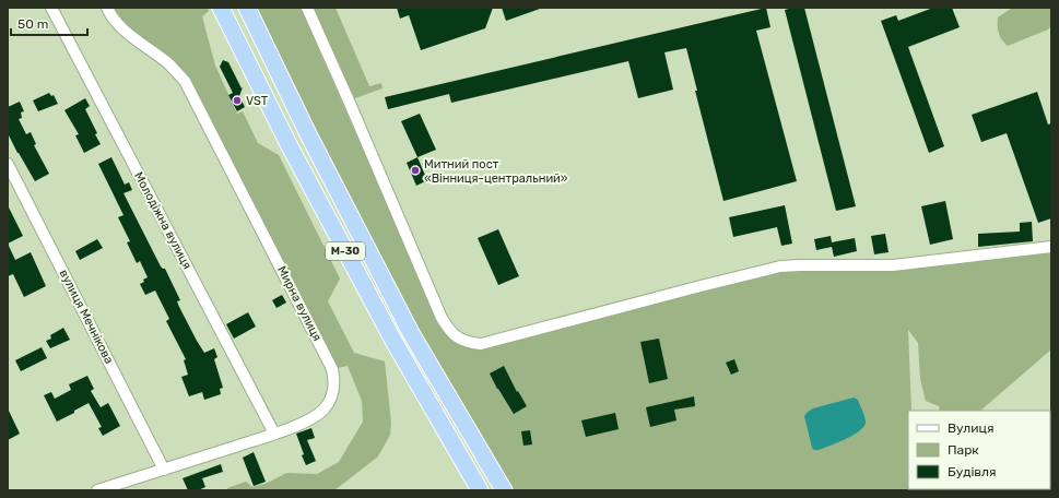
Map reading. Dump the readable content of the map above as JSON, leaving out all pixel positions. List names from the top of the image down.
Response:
{
  "streets": {
    "highway": ["М-30"],
    "street": ["Молодіжна вулиця", "Мирна вулиця", "вулиця Мечнікова"]
  },
  "crossings": [
    ["Молодіжна вулиця", "Мирна вулиця"],
    ["Мирна вулиця", "вулиця Мечнікова"]
  ],
  "places": ["VST", "Митний пост «Вінниця-центральний»"],
  "legend": ["Вулиця", "Парк", "Будівля"],
  "scale_bar": "50 m"
}
